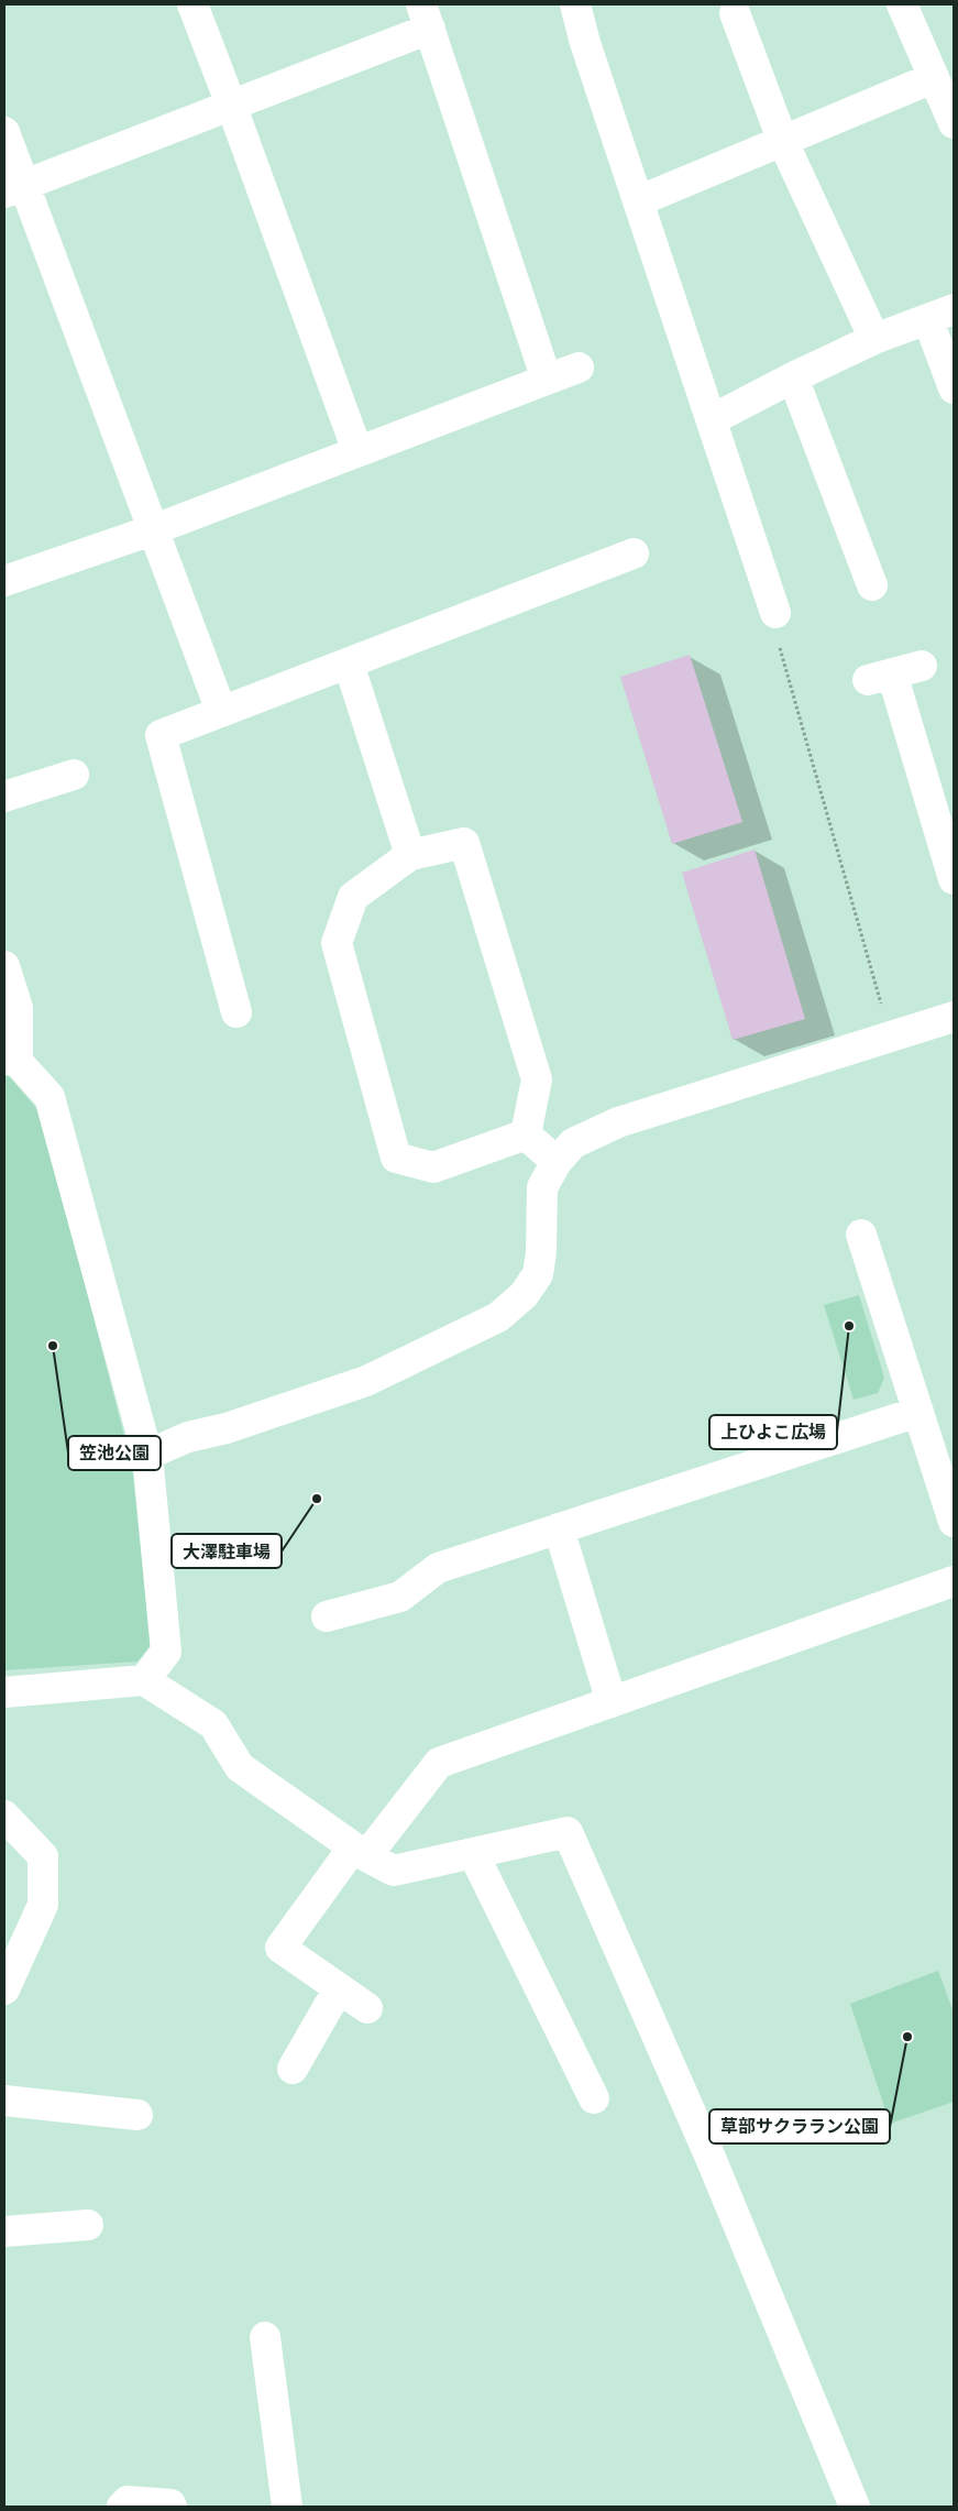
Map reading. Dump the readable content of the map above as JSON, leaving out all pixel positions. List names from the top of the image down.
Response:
{
  "places": [
    "上ひよこ広場",
    "笠池公園",
    "大澤駐車場",
    "草部サクララン公園"
  ]
}
